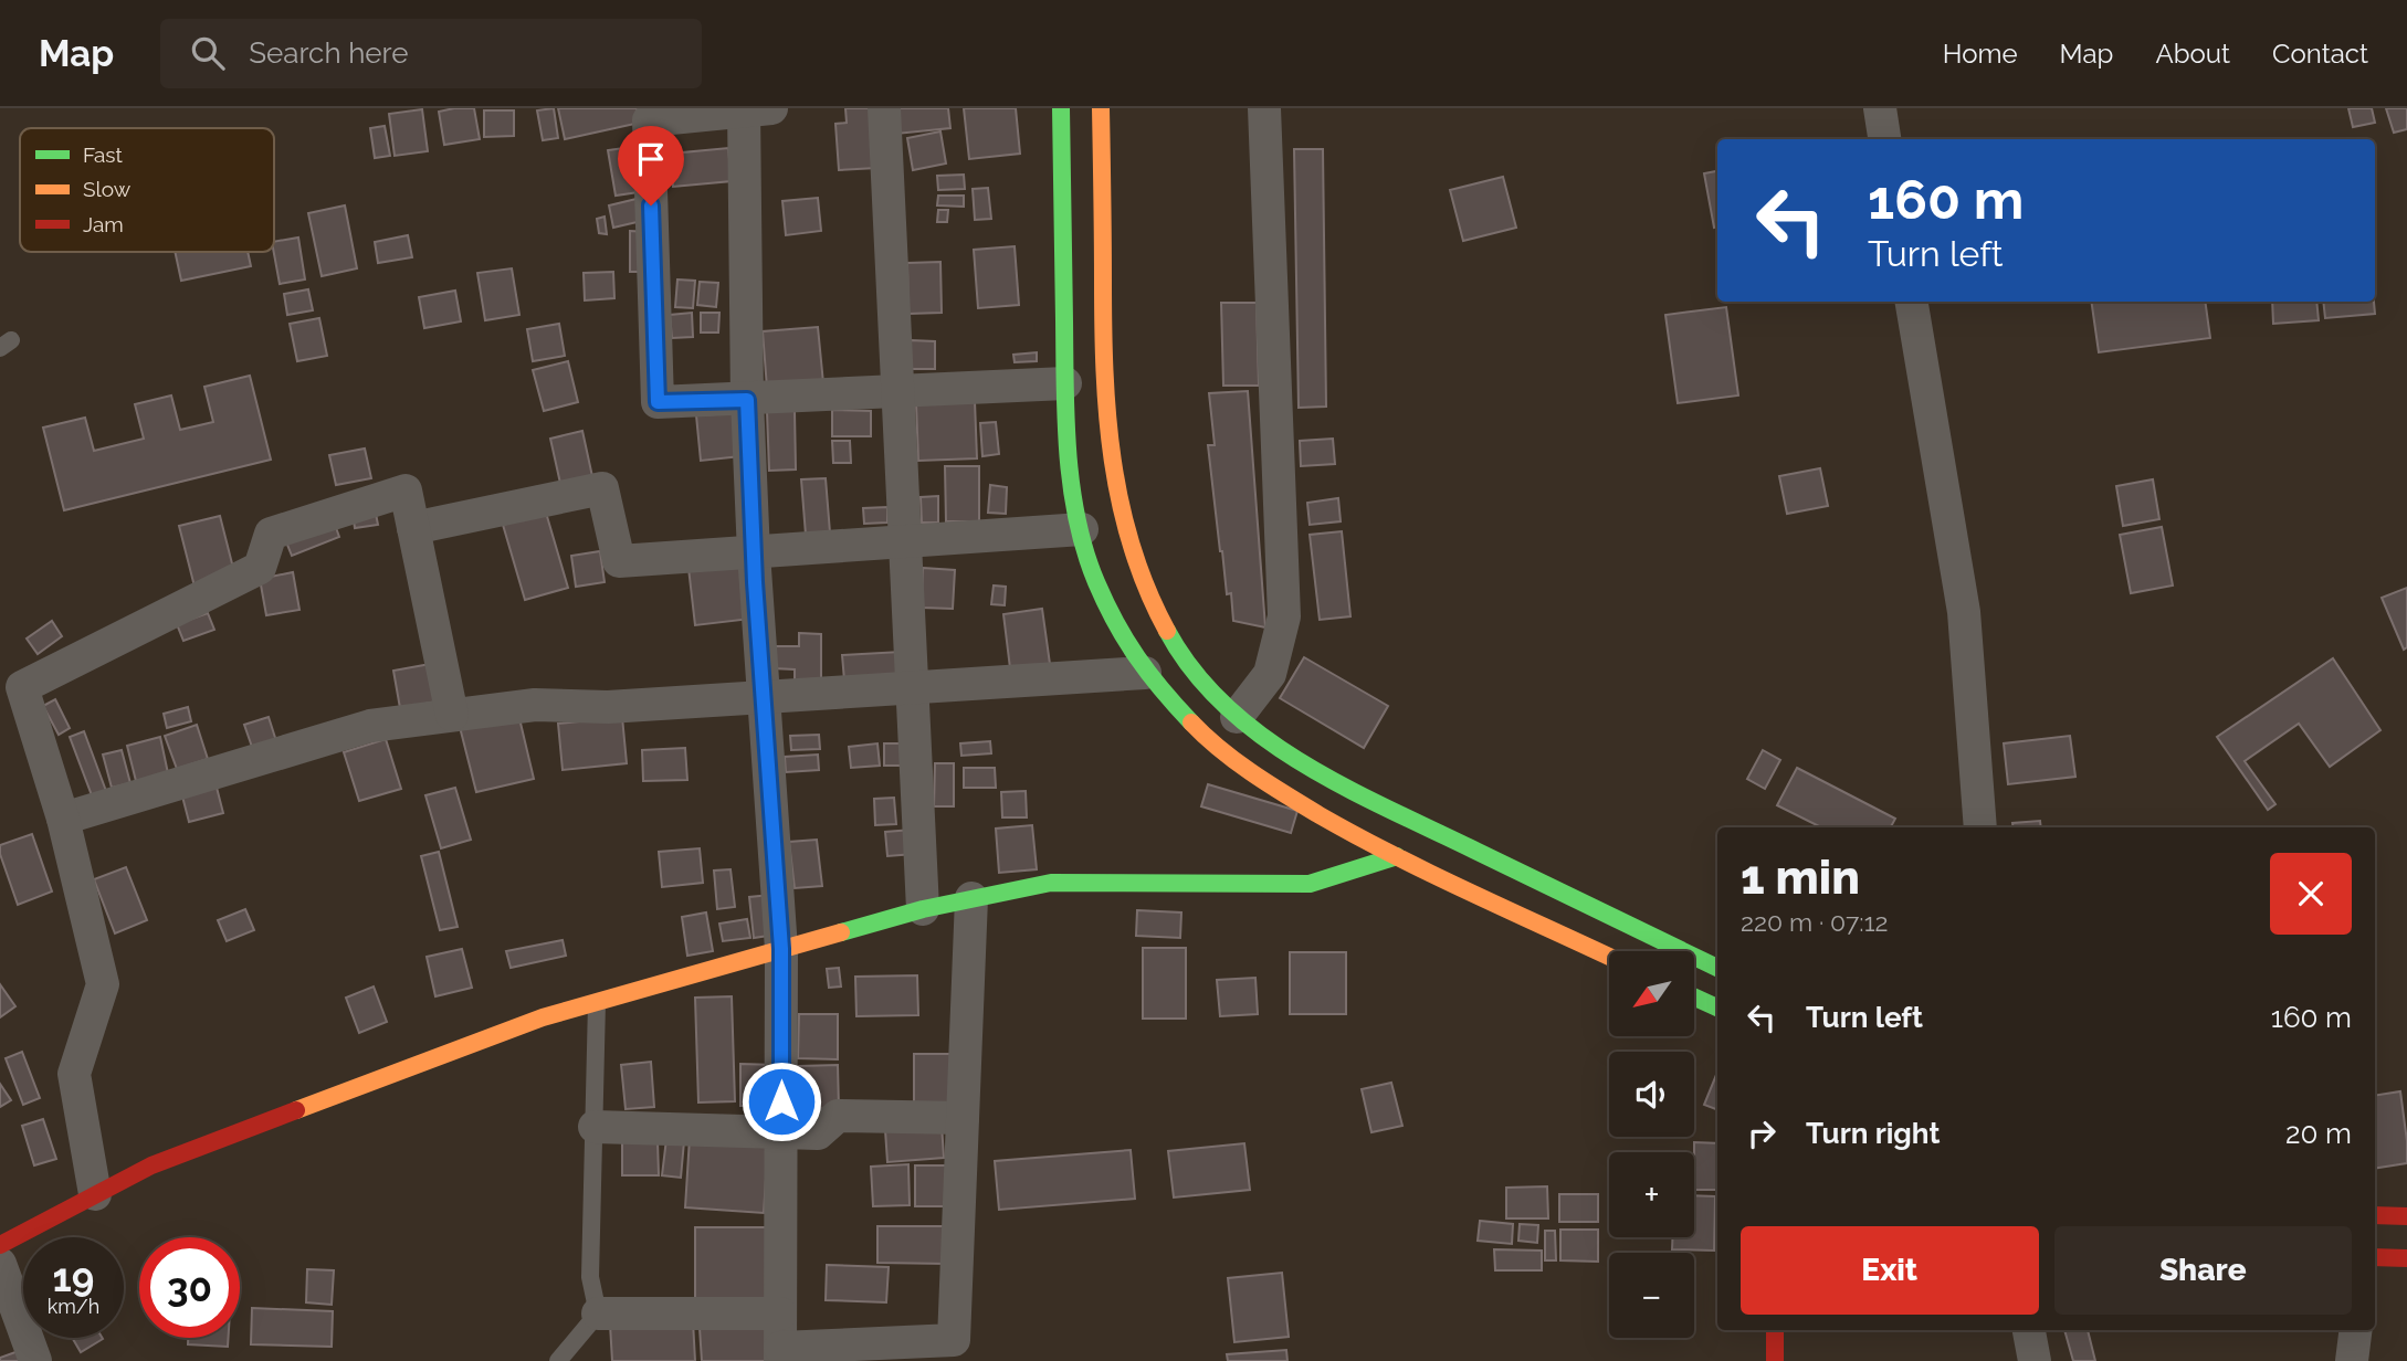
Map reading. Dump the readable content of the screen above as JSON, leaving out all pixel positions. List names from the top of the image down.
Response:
{
  "legend": ["Fast", "Slow", "Jam"],
  "north": "bottom left",
  "page": {
    "header": "Map",
    "search": "Search here",
    "nav": [
      "Home",
      "Map",
      "About",
      "Contact"
    ],
    "turn": ["160 m", "Turn left"],
    "heading": ["1 min", "220 m · 07:12"],
    "map_buttons": ["+", "−"],
    "list": [
      {
        "name": "Turn left",
        "value": "160 m"
      },
      {
        "name": "Turn right",
        "value": "20 m"
      }
    ],
    "buttons": ["Exit", "Share"],
    "speed": "19 km/h",
    "limit": "30"
  }
}
